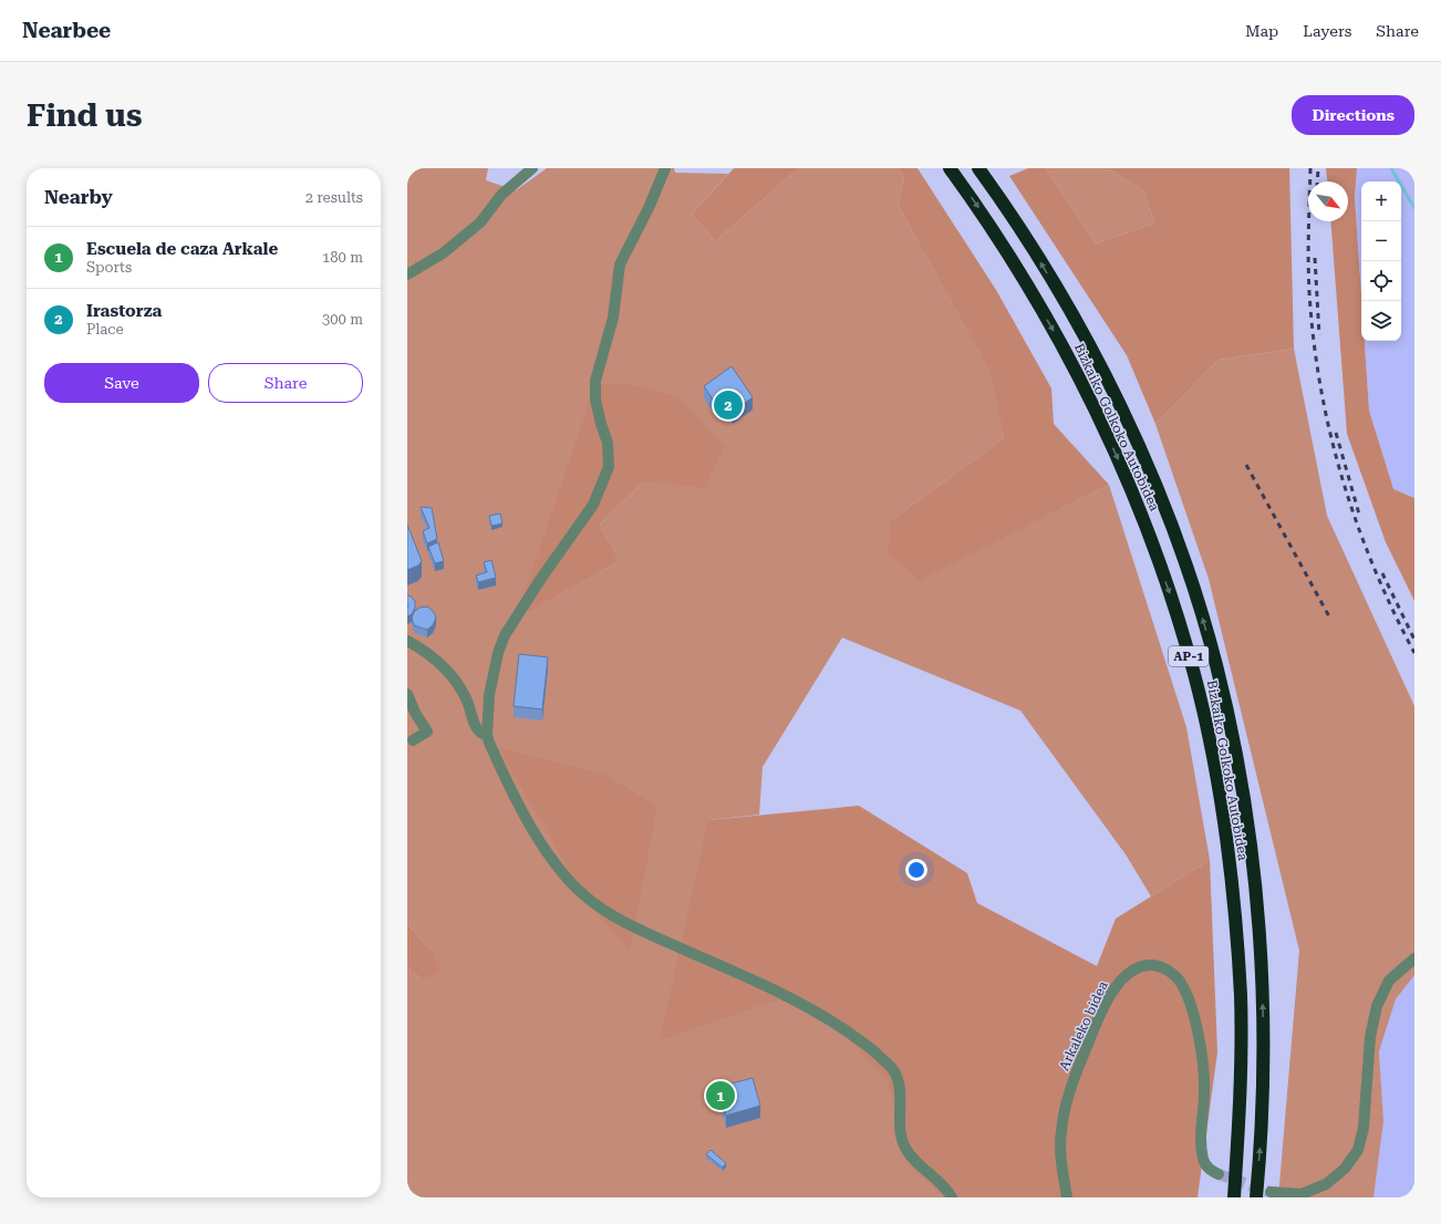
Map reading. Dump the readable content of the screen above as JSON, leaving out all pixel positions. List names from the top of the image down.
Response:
{
  "streets": {
    "highway": ["Bizkaiko Golkoko Autobidea", "AP-1"],
    "street": ["Arkaleko bidea"]
  },
  "north": "bottom right",
  "page": {
    "header": "Nearbee",
    "nav": ["Map", "Layers", "Share"],
    "buttons": [
      "Directions",
      ["Save", "Share"]
    ],
    "title": "Find us",
    "heading": ["Nearby", "2 results"],
    "map_buttons": ["+", "−"],
    "list": [
      {
        "mark": "1",
        "name": "Escuela de caza Arkale",
        "note": "Sports",
        "value": "180 m"
      },
      {
        "mark": "2",
        "name": "Irastorza",
        "note": "Place",
        "value": "300 m"
      }
    ],
    "pins": ["2", "1"]
  }
}
